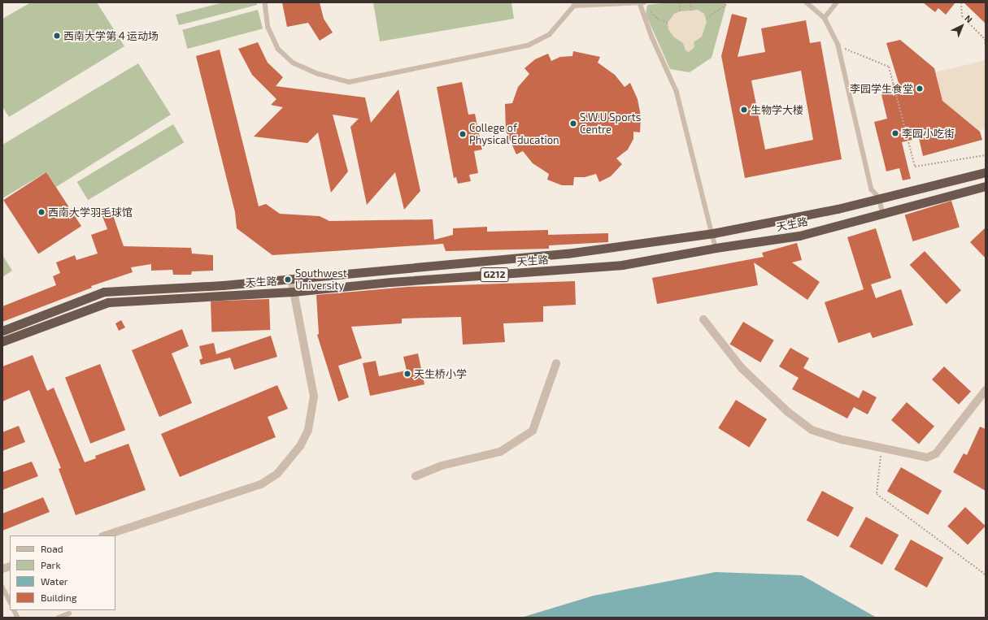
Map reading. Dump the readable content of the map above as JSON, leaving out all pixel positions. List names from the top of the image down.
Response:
{
  "streets": {
    "highway": ["天生路", "G212"]
  },
  "places": [
    "西南大学第４运动场",
    "李园学生食堂",
    "生物学大楼",
    "S.W.U Sports Centre",
    "李园小吃街",
    "College of Physical Education",
    "西南大学羽毛球馆",
    "Southwest University",
    "天生桥小学"
  ],
  "legend": [
    "Road",
    "Park",
    "Water",
    "Building"
  ],
  "north": "top right"
}
